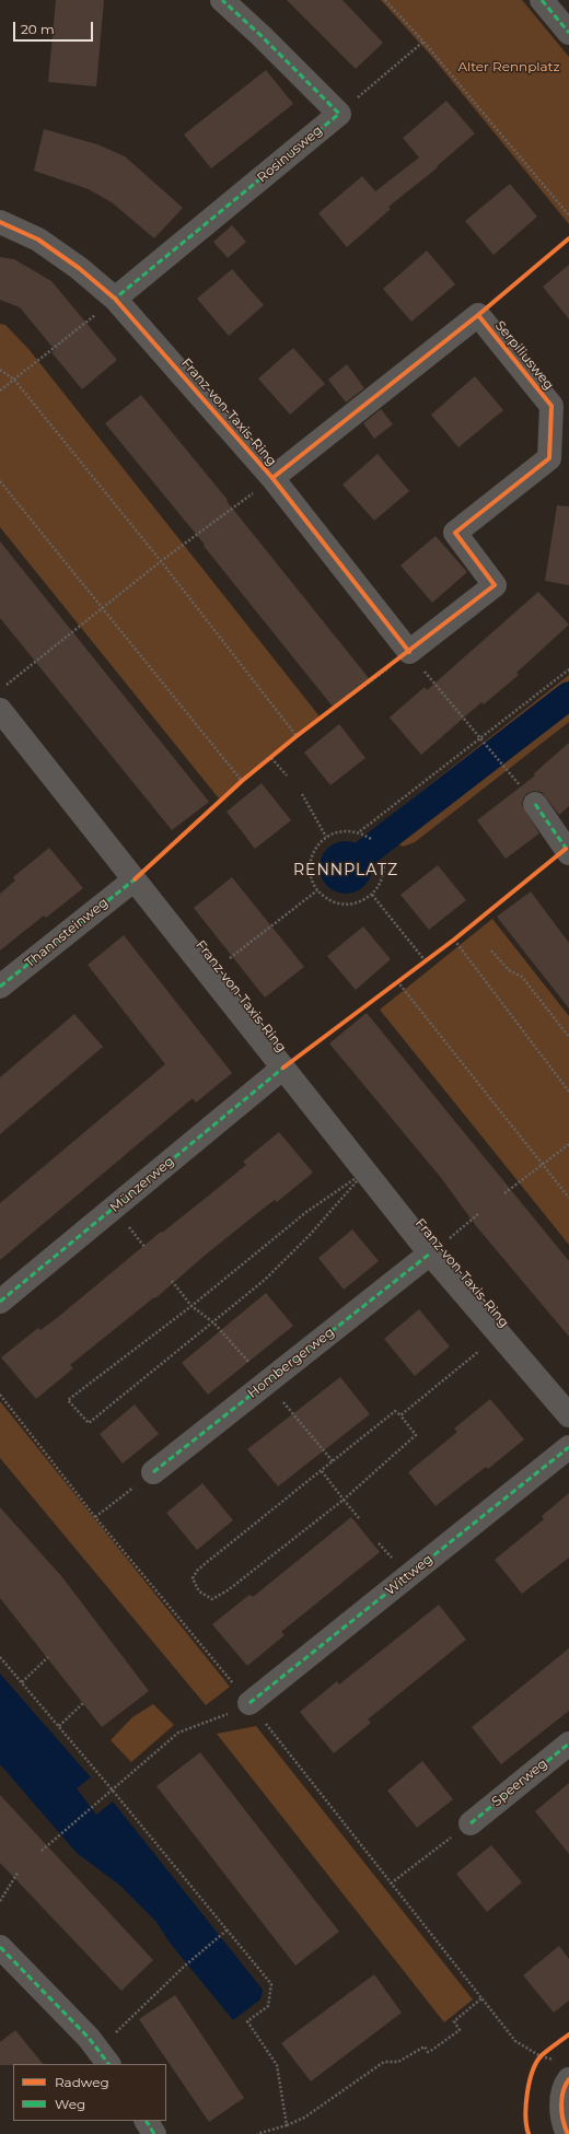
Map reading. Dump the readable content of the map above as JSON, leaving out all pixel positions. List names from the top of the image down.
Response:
{
  "streets": {
    "street": [
      "Rosinusweg",
      "Serpiliusweg",
      "Franz-von-Taxis-Ring",
      "Thannsteinweg",
      "Münzerweg",
      "Hombergerweg",
      "Wittweg",
      "Speerweg"
    ]
  },
  "crossings": [
    ["Rosinusweg", "Franz-von-Taxis-Ring"],
    ["Serpiliusweg", "Franz-von-Taxis-Ring"],
    ["Franz-von-Taxis-Ring", "Thannsteinweg"],
    ["Franz-von-Taxis-Ring", "Münzerweg"],
    ["Franz-von-Taxis-Ring", "Hombergerweg"]
  ],
  "districts": ["RENNPLATZ"],
  "parks": ["Alter Rennplatz"],
  "legend": ["Radweg", "Weg"],
  "scale_bar": "20 m"
}
